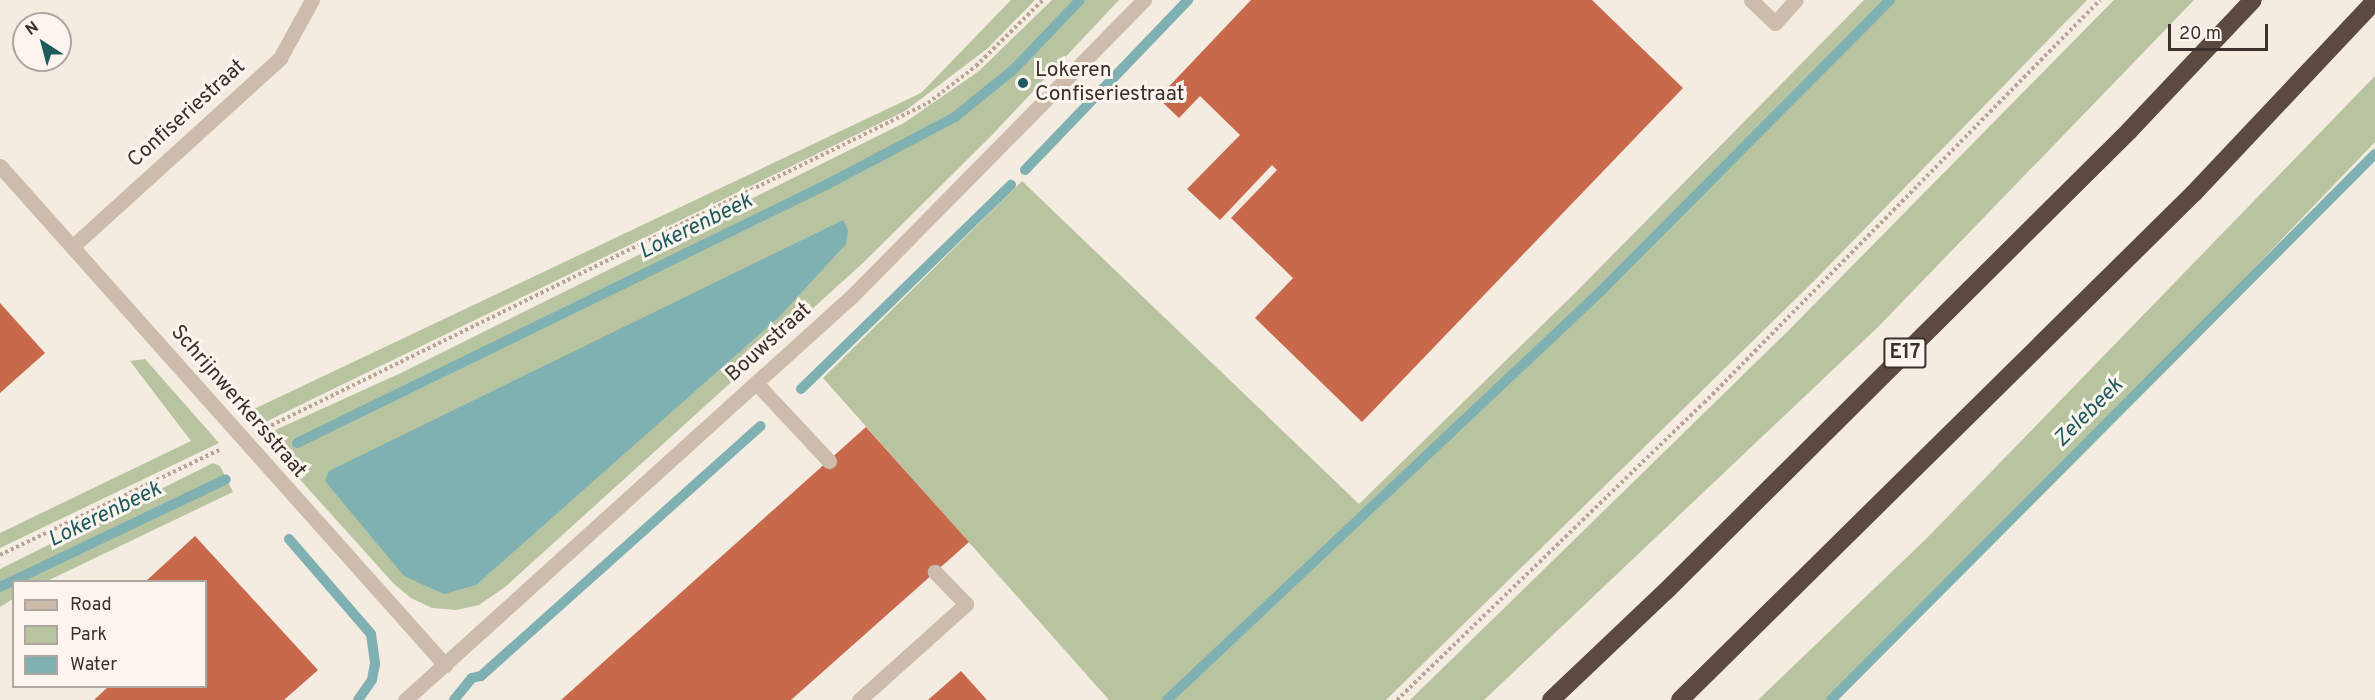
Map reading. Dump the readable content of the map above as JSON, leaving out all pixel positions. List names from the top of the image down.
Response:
{
  "streets": {
    "highway": ["E17"],
    "street": ["Confiseriestraat", "Bouwstraat", "Schrijnwerkersstraat"]
  },
  "crossings": [
    ["Confiseriestraat", "Schrijnwerkersstraat"],
    ["Bouwstraat", "Schrijnwerkersstraat"]
  ],
  "water": ["Lokerenbeek", "Zelebeek"],
  "places": ["Lokeren Confiseriestraat"],
  "legend": ["Road", "Park", "Water"],
  "scale_bar": "20 m",
  "north": "top left"
}
